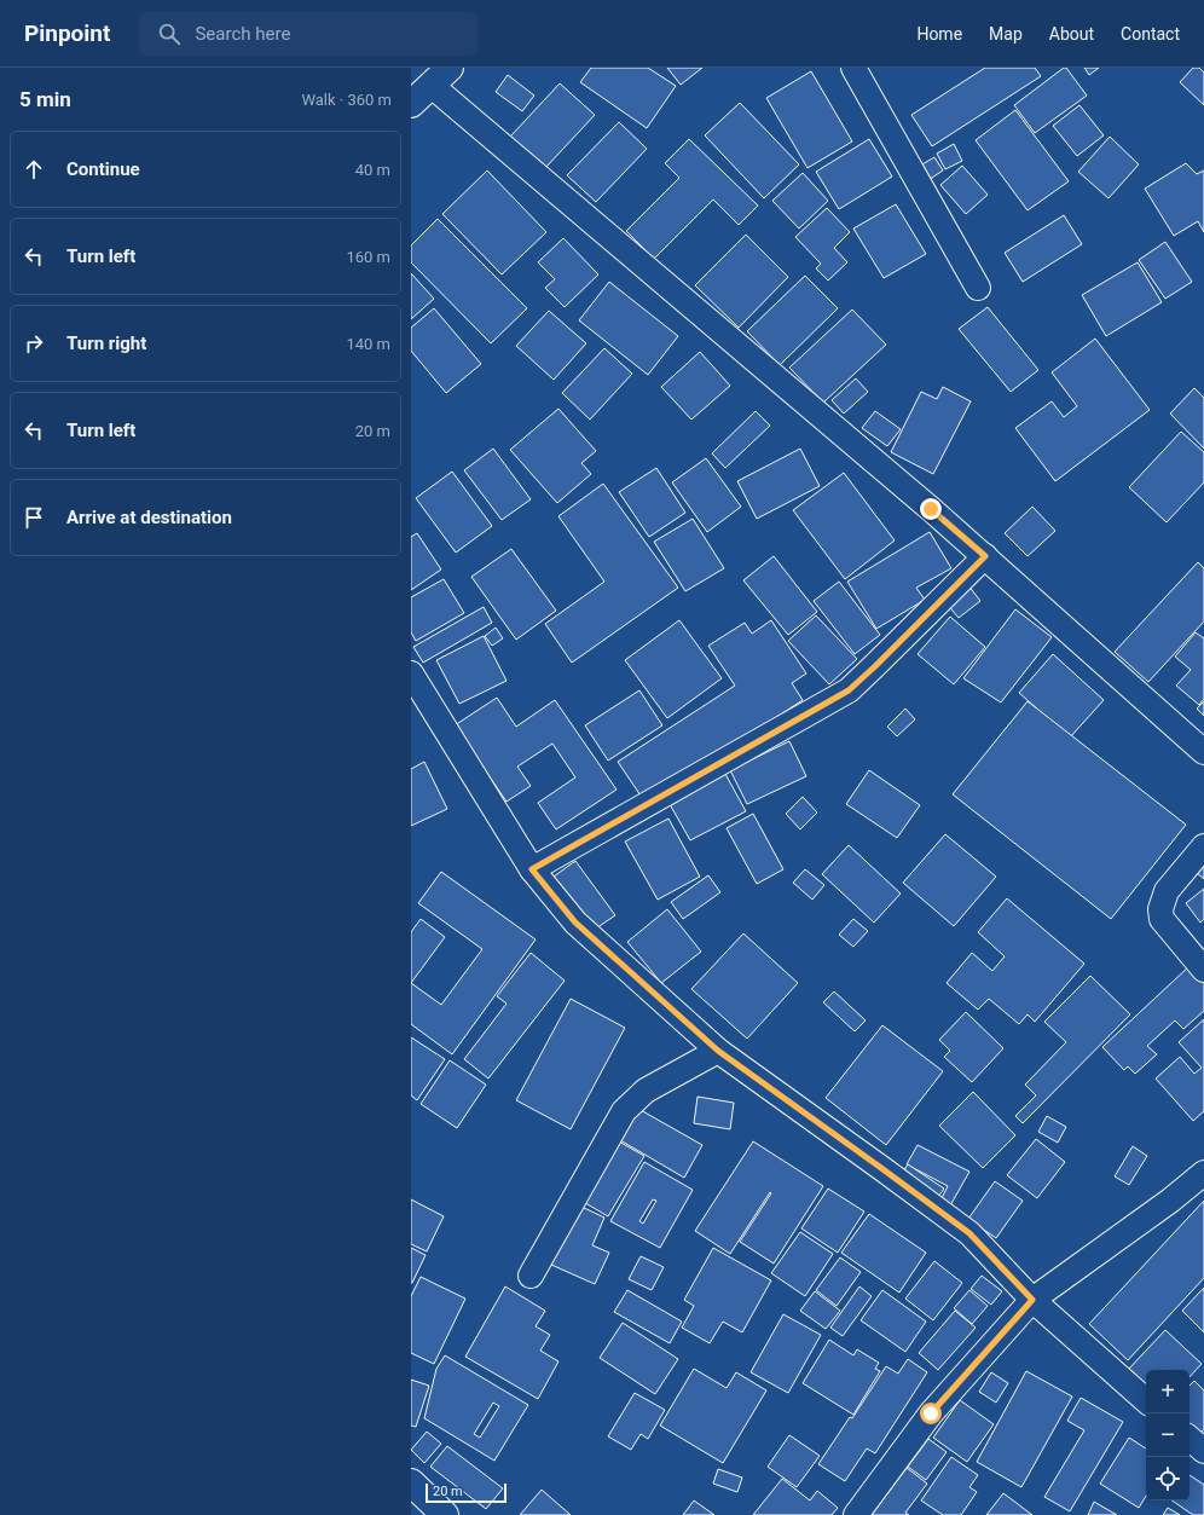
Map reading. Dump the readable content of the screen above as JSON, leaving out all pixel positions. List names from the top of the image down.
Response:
{
  "scale_bar": "20 m",
  "page": {
    "header": "Pinpoint",
    "search": "Search here",
    "nav": [
      "Home",
      "Map",
      "About",
      "Contact"
    ],
    "heading": ["5 min", "Walk · 360 m"],
    "list": [
      ["Continue", "40 m"],
      ["Turn left", "160 m"],
      ["Turn right", "140 m"],
      ["Turn left", "20 m"],
      "Arrive at destination"
    ],
    "map_buttons": ["+", "−"],
    "scale": "20 m"
  }
}
